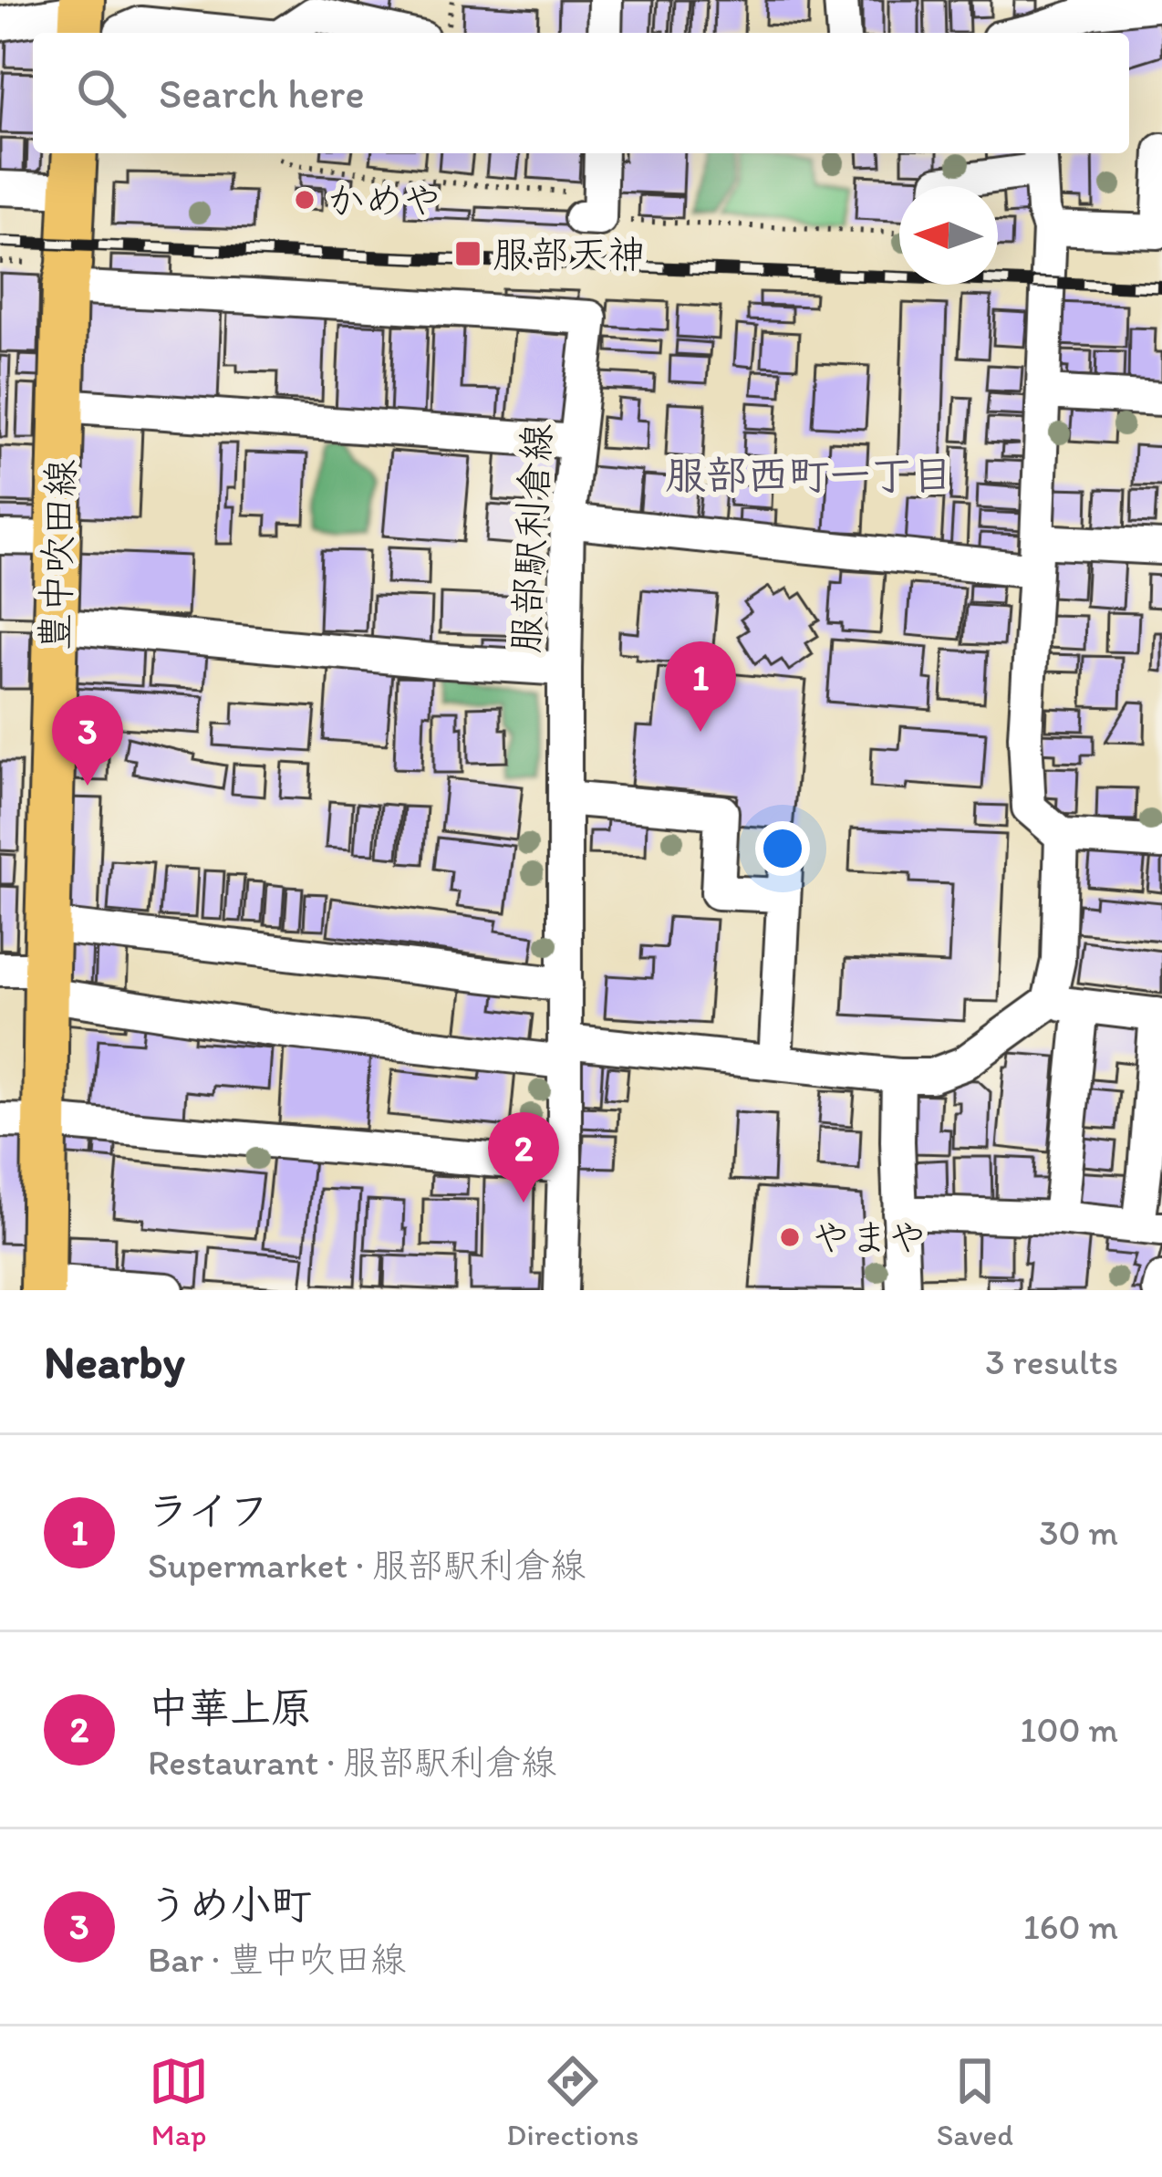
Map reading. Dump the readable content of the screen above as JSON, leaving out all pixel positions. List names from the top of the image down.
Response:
{
  "streets": {
    "main road": ["豊中吹田線"],
    "street": ["服部駅利倉線"]
  },
  "crossings": [
    ["服部駅利倉線", "豊中吹田線"]
  ],
  "districts": ["服部西町一丁目"],
  "places": {
    "other": ["かめや", "やまや"],
    "transit": ["服部天神"]
  },
  "north": "left",
  "page": {
    "search": "Search here",
    "pins": ["1", "3", "2"],
    "heading": ["Nearby", "3 results"],
    "list": [
      {
        "mark": "1",
        "name": "ライフ",
        "note": "Supermarket · 服部駅利倉線",
        "value": "30 m"
      },
      {
        "mark": "2",
        "name": "中華上原",
        "note": "Restaurant · 服部駅利倉線",
        "value": "100 m"
      },
      {
        "mark": "3",
        "name": "うめ小町",
        "note": "Bar · 豊中吹田線",
        "value": "160 m"
      }
    ],
    "nav": ["Map", "Directions", "Saved"]
  }
}
